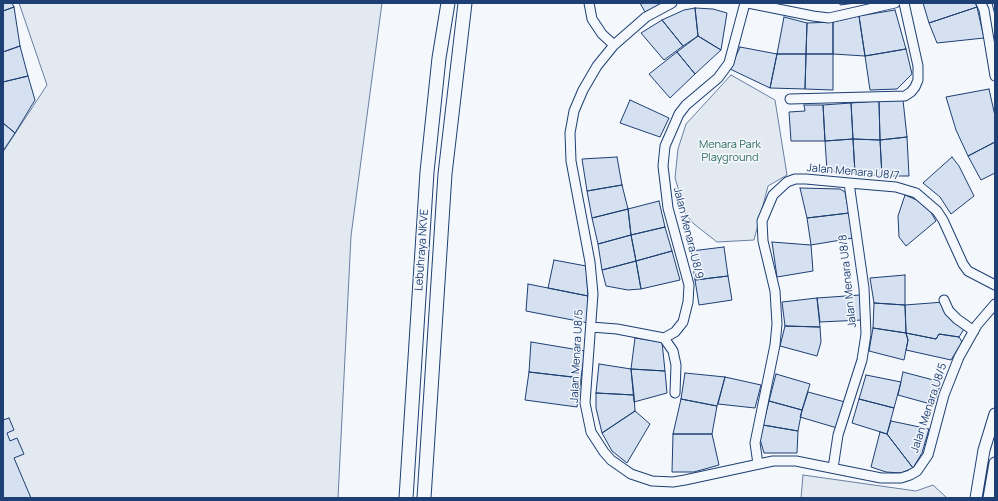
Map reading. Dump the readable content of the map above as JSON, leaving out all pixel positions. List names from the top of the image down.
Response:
{
  "streets": {
    "highway": ["Lebuhraya NKVE"],
    "street": [
      "Jalan Menara U8/7",
      "Jalan Menara U8/9",
      "Jalan Menara U8/8",
      "Jalan Menara U8/5"
    ]
  },
  "crossings": [
    ["Jalan Menara U8/7", "Jalan Menara U8/8"],
    ["Jalan Menara U8/7", "Jalan Menara U8/5"],
    ["Jalan Menara U8/8", "Jalan Menara U8/5"]
  ],
  "parks": ["Menara Park Playground"]
}
